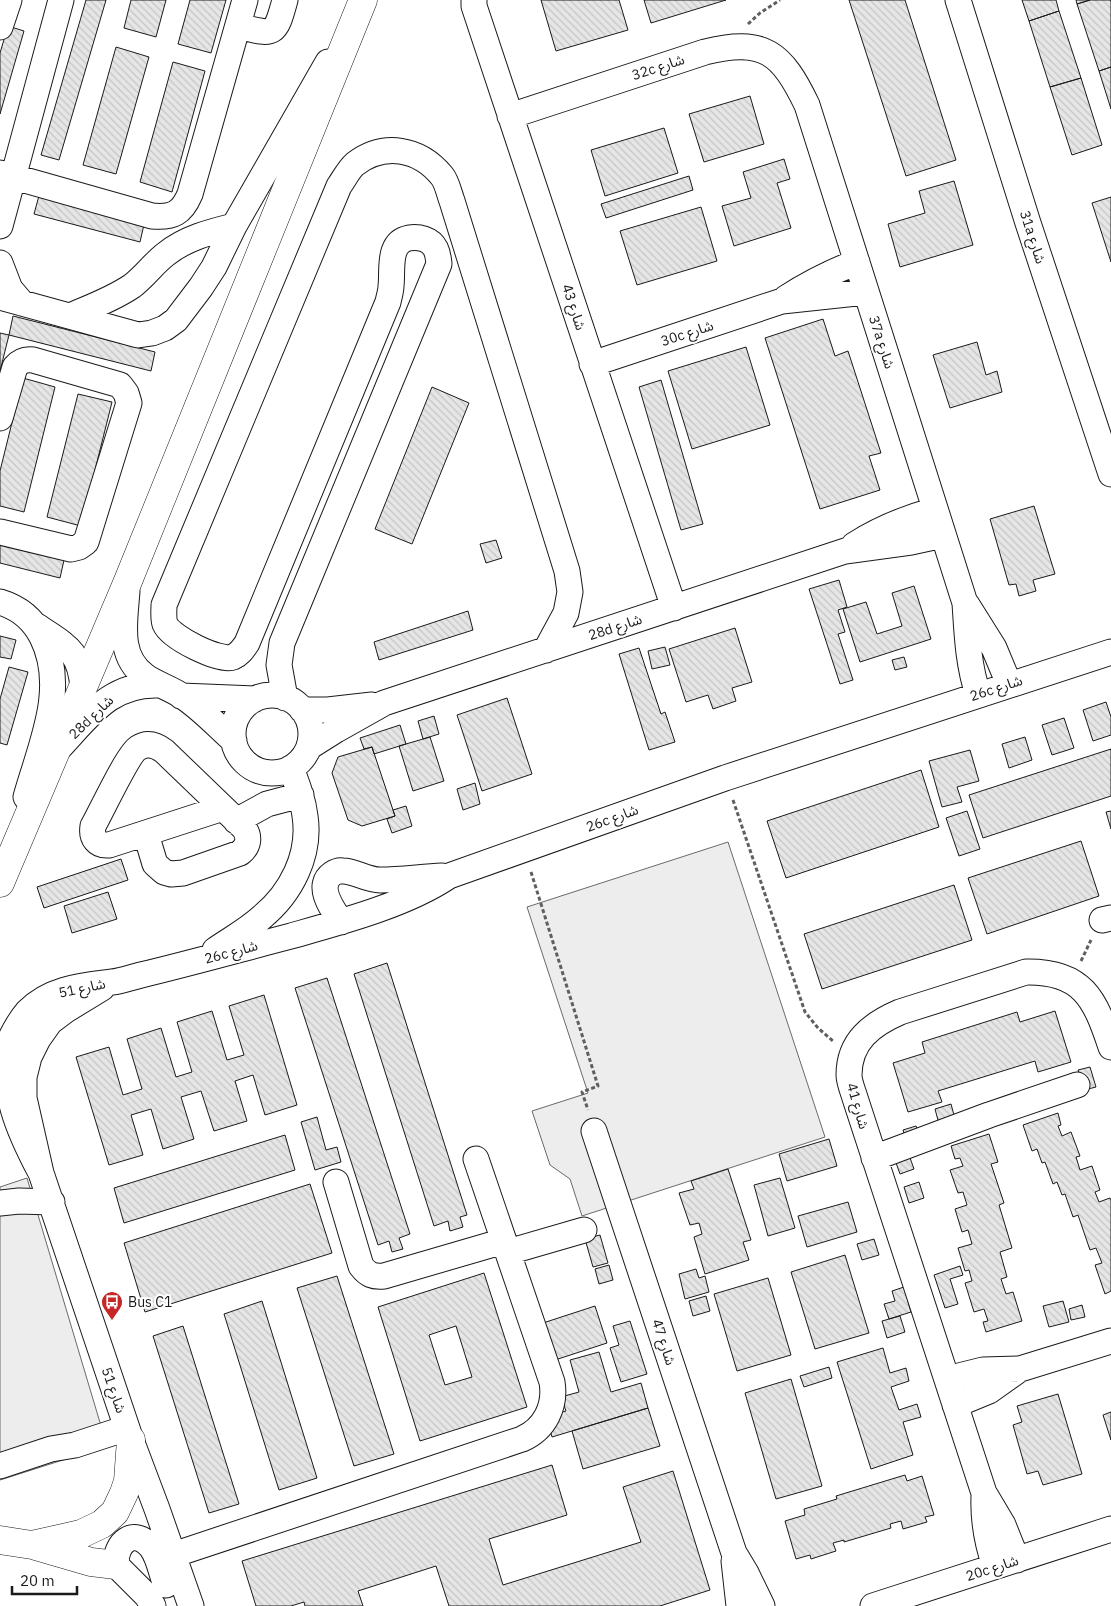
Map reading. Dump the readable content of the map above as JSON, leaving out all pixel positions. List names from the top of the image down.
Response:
{
  "streets": {
    "street": [
      "32c شارع",
      "31a شارع",
      "شارع 43",
      "30c شارع",
      "37a شارع",
      "28d شارع",
      "26c شارع",
      "شارع 51",
      "شارع 41",
      "شارع 47",
      "20c شارع"
    ]
  },
  "crossings": [
    ["32c شارع", "شارع 43"],
    ["32c شارع", "37a شارع"],
    ["شارع 43", "30c شارع"],
    ["شارع 43", "28d شارع"],
    ["30c شارع", "37a شارع"],
    ["26c شارع", "شارع 51"],
    ["شارع 41", "20c شارع"]
  ],
  "places": {
    "bus stop": ["Bus C1"]
  },
  "scale_bar": "20 m"
}
